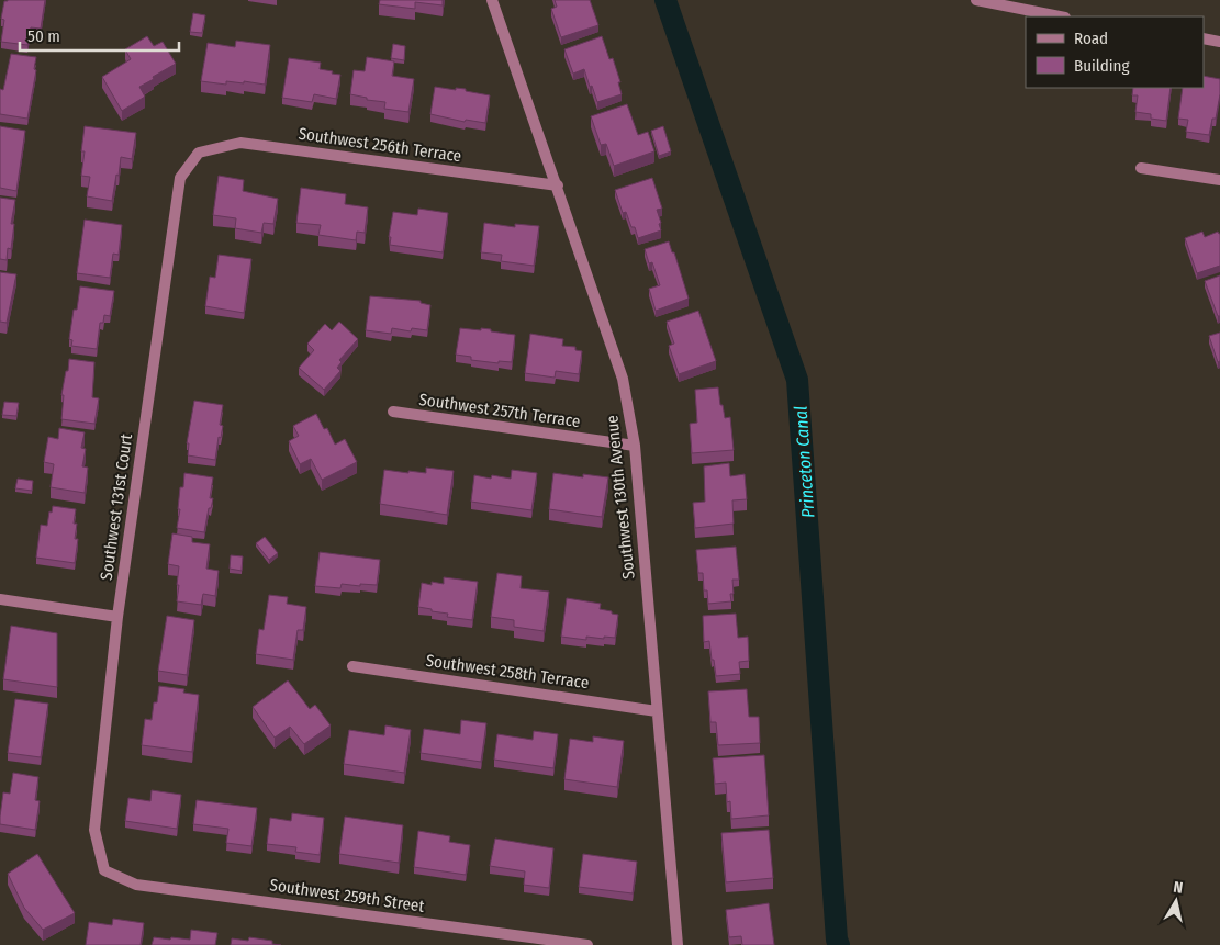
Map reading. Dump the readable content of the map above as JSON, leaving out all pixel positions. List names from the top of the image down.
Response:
{
  "streets": {
    "street": [
      "Southwest 256th Terrace",
      "Southwest 257th Terrace",
      "Southwest 130th Avenue",
      "Southwest 131st Court",
      "Southwest 258th Terrace",
      "Southwest 259th Street"
    ]
  },
  "crossings": [
    ["Southwest 256th Terrace", "Southwest 130th Avenue"],
    ["Southwest 256th Terrace", "Southwest 131st Court"],
    ["Southwest 257th Terrace", "Southwest 130th Avenue"],
    ["Southwest 130th Avenue", "Southwest 258th Terrace"],
    ["Southwest 131st Court", "Southwest 259th Street"]
  ],
  "water": ["Princeton Canal"],
  "legend": ["Road", "Building"],
  "scale_bar": "50 m",
  "north": "top"
}
